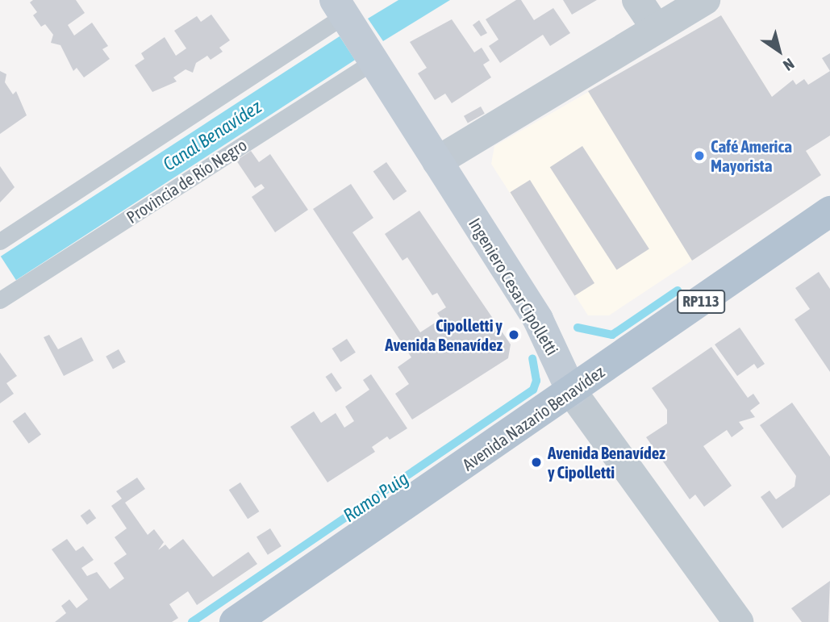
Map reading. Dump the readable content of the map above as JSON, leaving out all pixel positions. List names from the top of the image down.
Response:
{
  "streets": {
    "main road": ["Ingeniero Cesar Cipolletti", "RP113", "Avenida Nazario Benavídez"],
    "lane": ["Provincia de Río Negro"]
  },
  "crossings": [
    ["Provincia de Río Negro", "Ingeniero Cesar Cipolletti"],
    ["Ingeniero Cesar Cipolletti", "Avenida Nazario Benavídez"]
  ],
  "water": ["Canal Benavídez", "Ramo Puig"],
  "places": ["Café America Mayorista", "Cipolletti y Avenida Benavídez", "Avenida Benavídez y Cipolletti"],
  "north": "bottom right"
}
